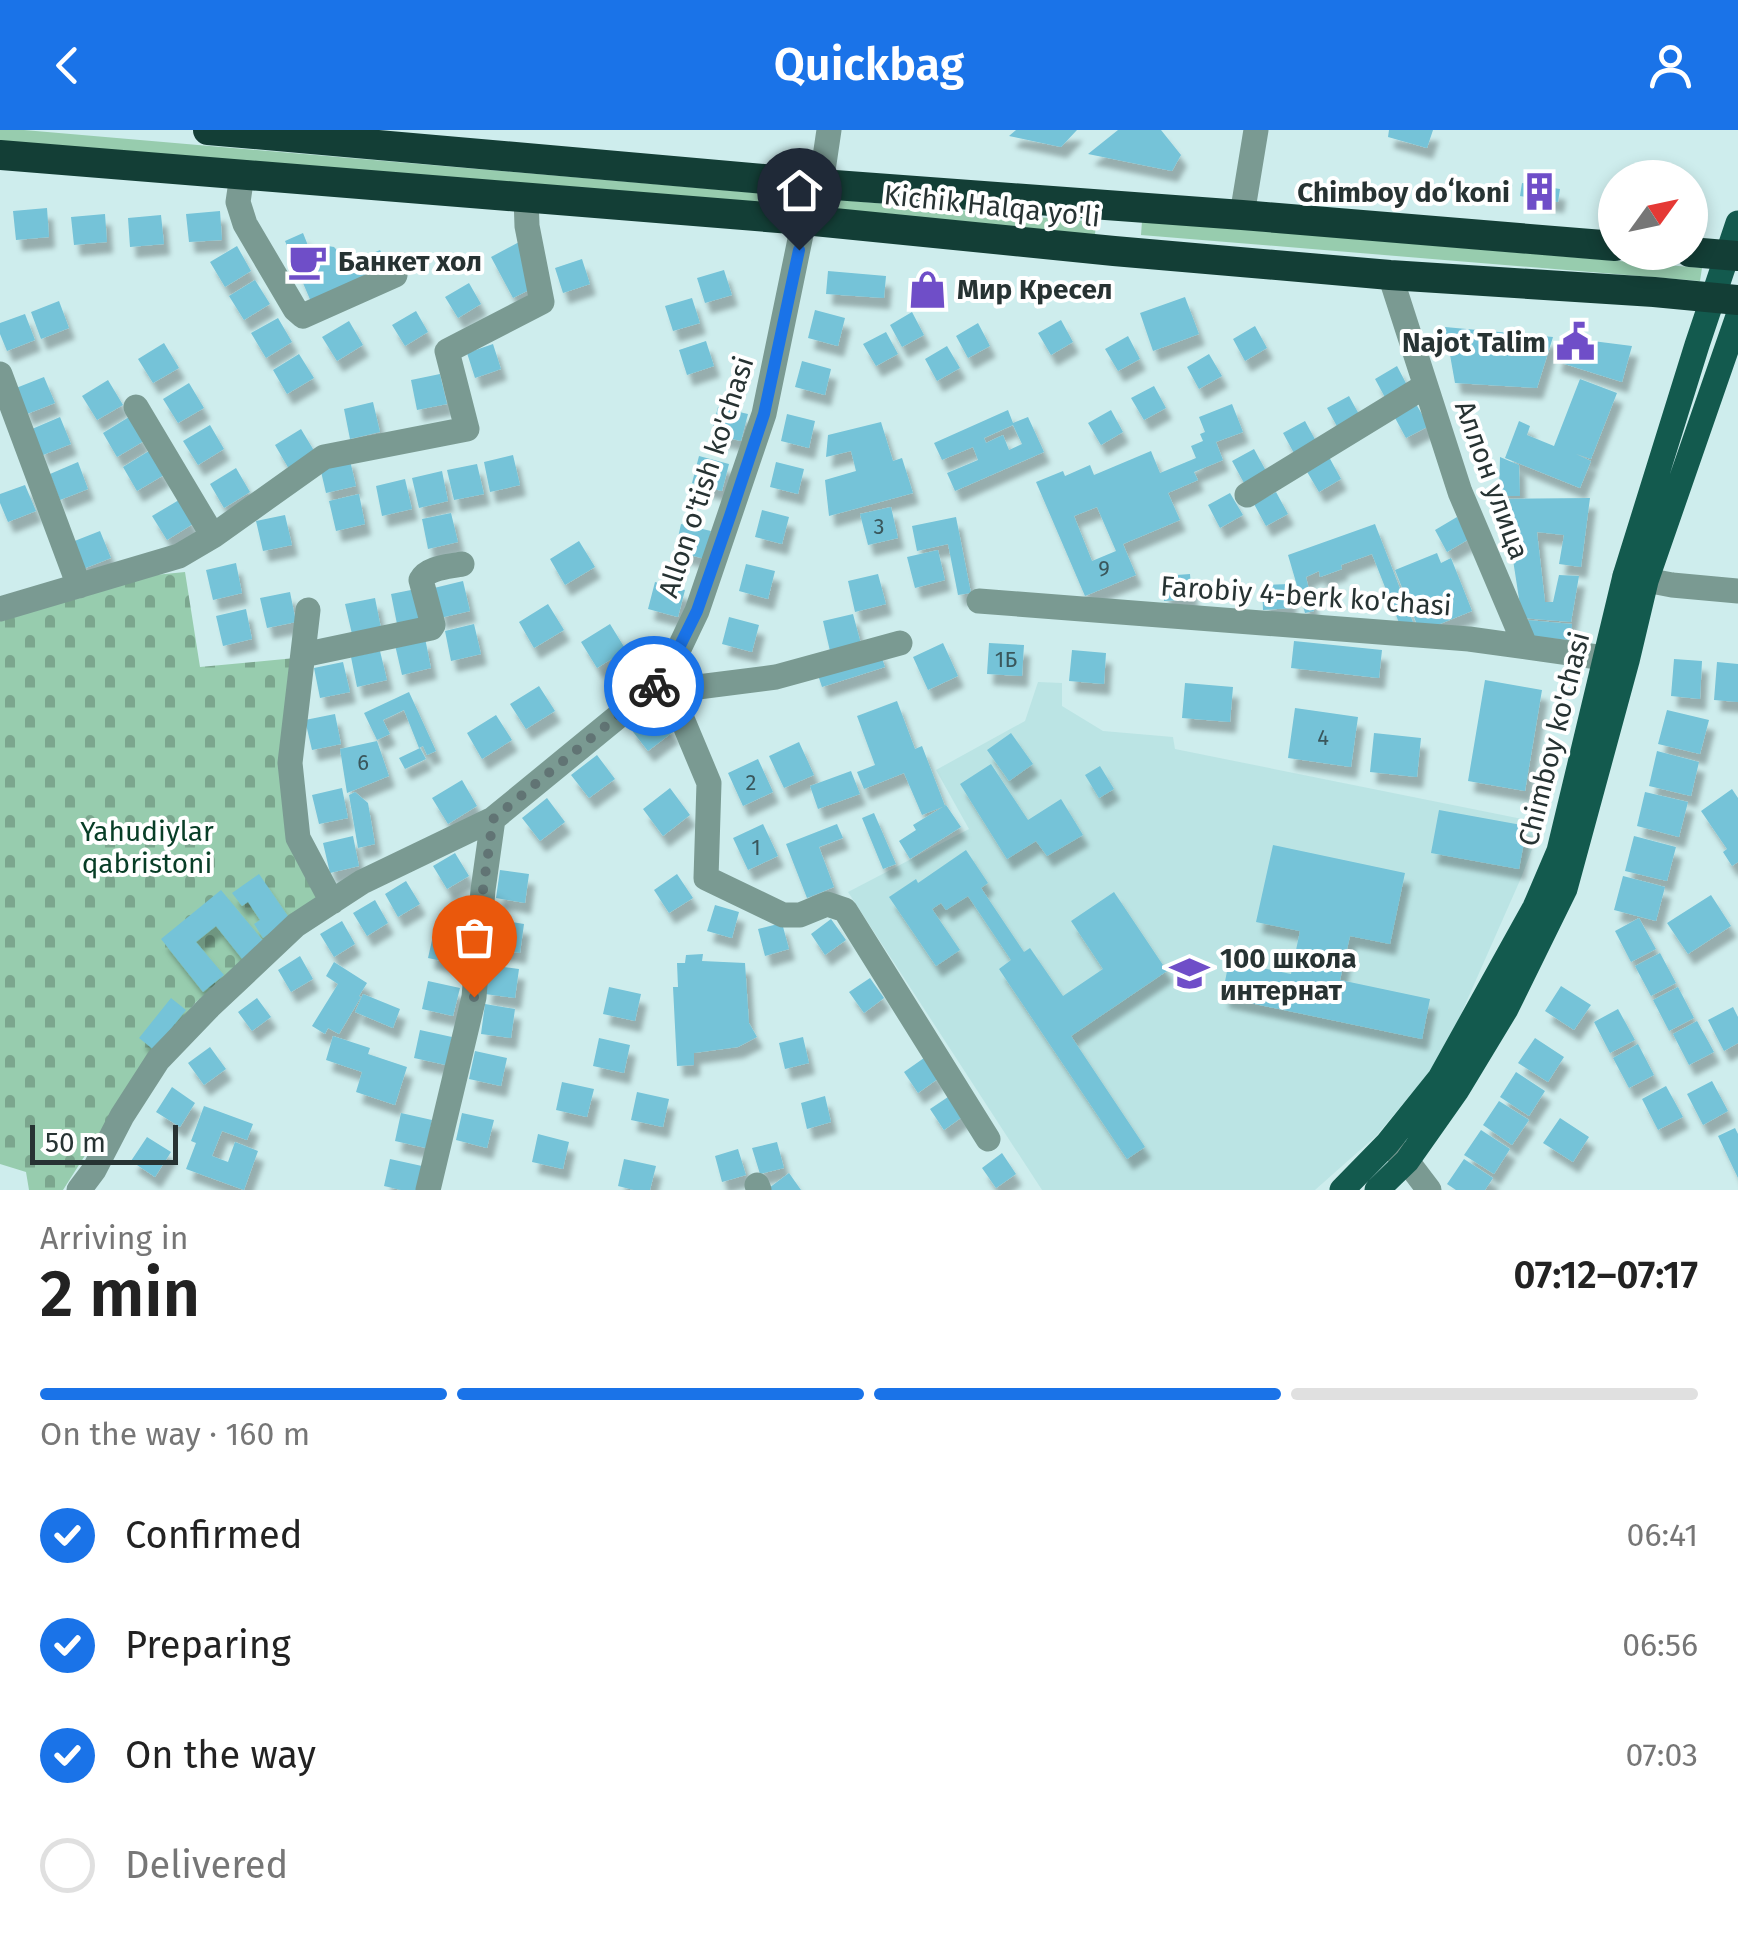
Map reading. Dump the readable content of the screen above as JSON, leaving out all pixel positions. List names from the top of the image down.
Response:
{
  "streets": {
    "highway": ["Kichik Halqa yo'li"],
    "main road": ["Chimboy ko'chasi"],
    "street": ["Allon o'tish ko'chasi", "Аллон улица", "Farobiy 4-berk ko'chasi"]
  },
  "crossings": [
    ["Kichik Halqa yo'li", "Allon o'tish ko'chasi"],
    ["Kichik Halqa yo'li", "Аллон улица"],
    ["Kichik Halqa yo'li", "Chimboy ko'chasi"],
    ["Аллон улица", "Farobiy 4-berk ko'chasi"],
    ["Farobiy 4-berk ko'chasi", "Chimboy ko'chasi"]
  ],
  "parks": ["Yahudiylar qabristoni"],
  "places": {
    "building": ["Chimboy doʻkoni"],
    "cafe": ["Банкет хол"],
    "shop": ["Мир Кресел"],
    "public building": ["Najot Talim"],
    "school or university": ["100 школа интернат"]
  },
  "house_numbers": [
    "3",
    "9",
    "1Б",
    "4",
    "6",
    "2",
    "1"
  ],
  "scale_bar": "50 m",
  "north": "top right",
  "page": {
    "header": "Quickbag",
    "scale": "50 m",
    "heading": ["2 min", "Arriving in", "07:12–07:17"],
    "bar": "On the way · 160 m",
    "list": [
      ["Confirmed", "06:41"],
      ["Preparing", "06:56"],
      ["On the way", "07:03"],
      "Delivered"
    ]
  }
}
